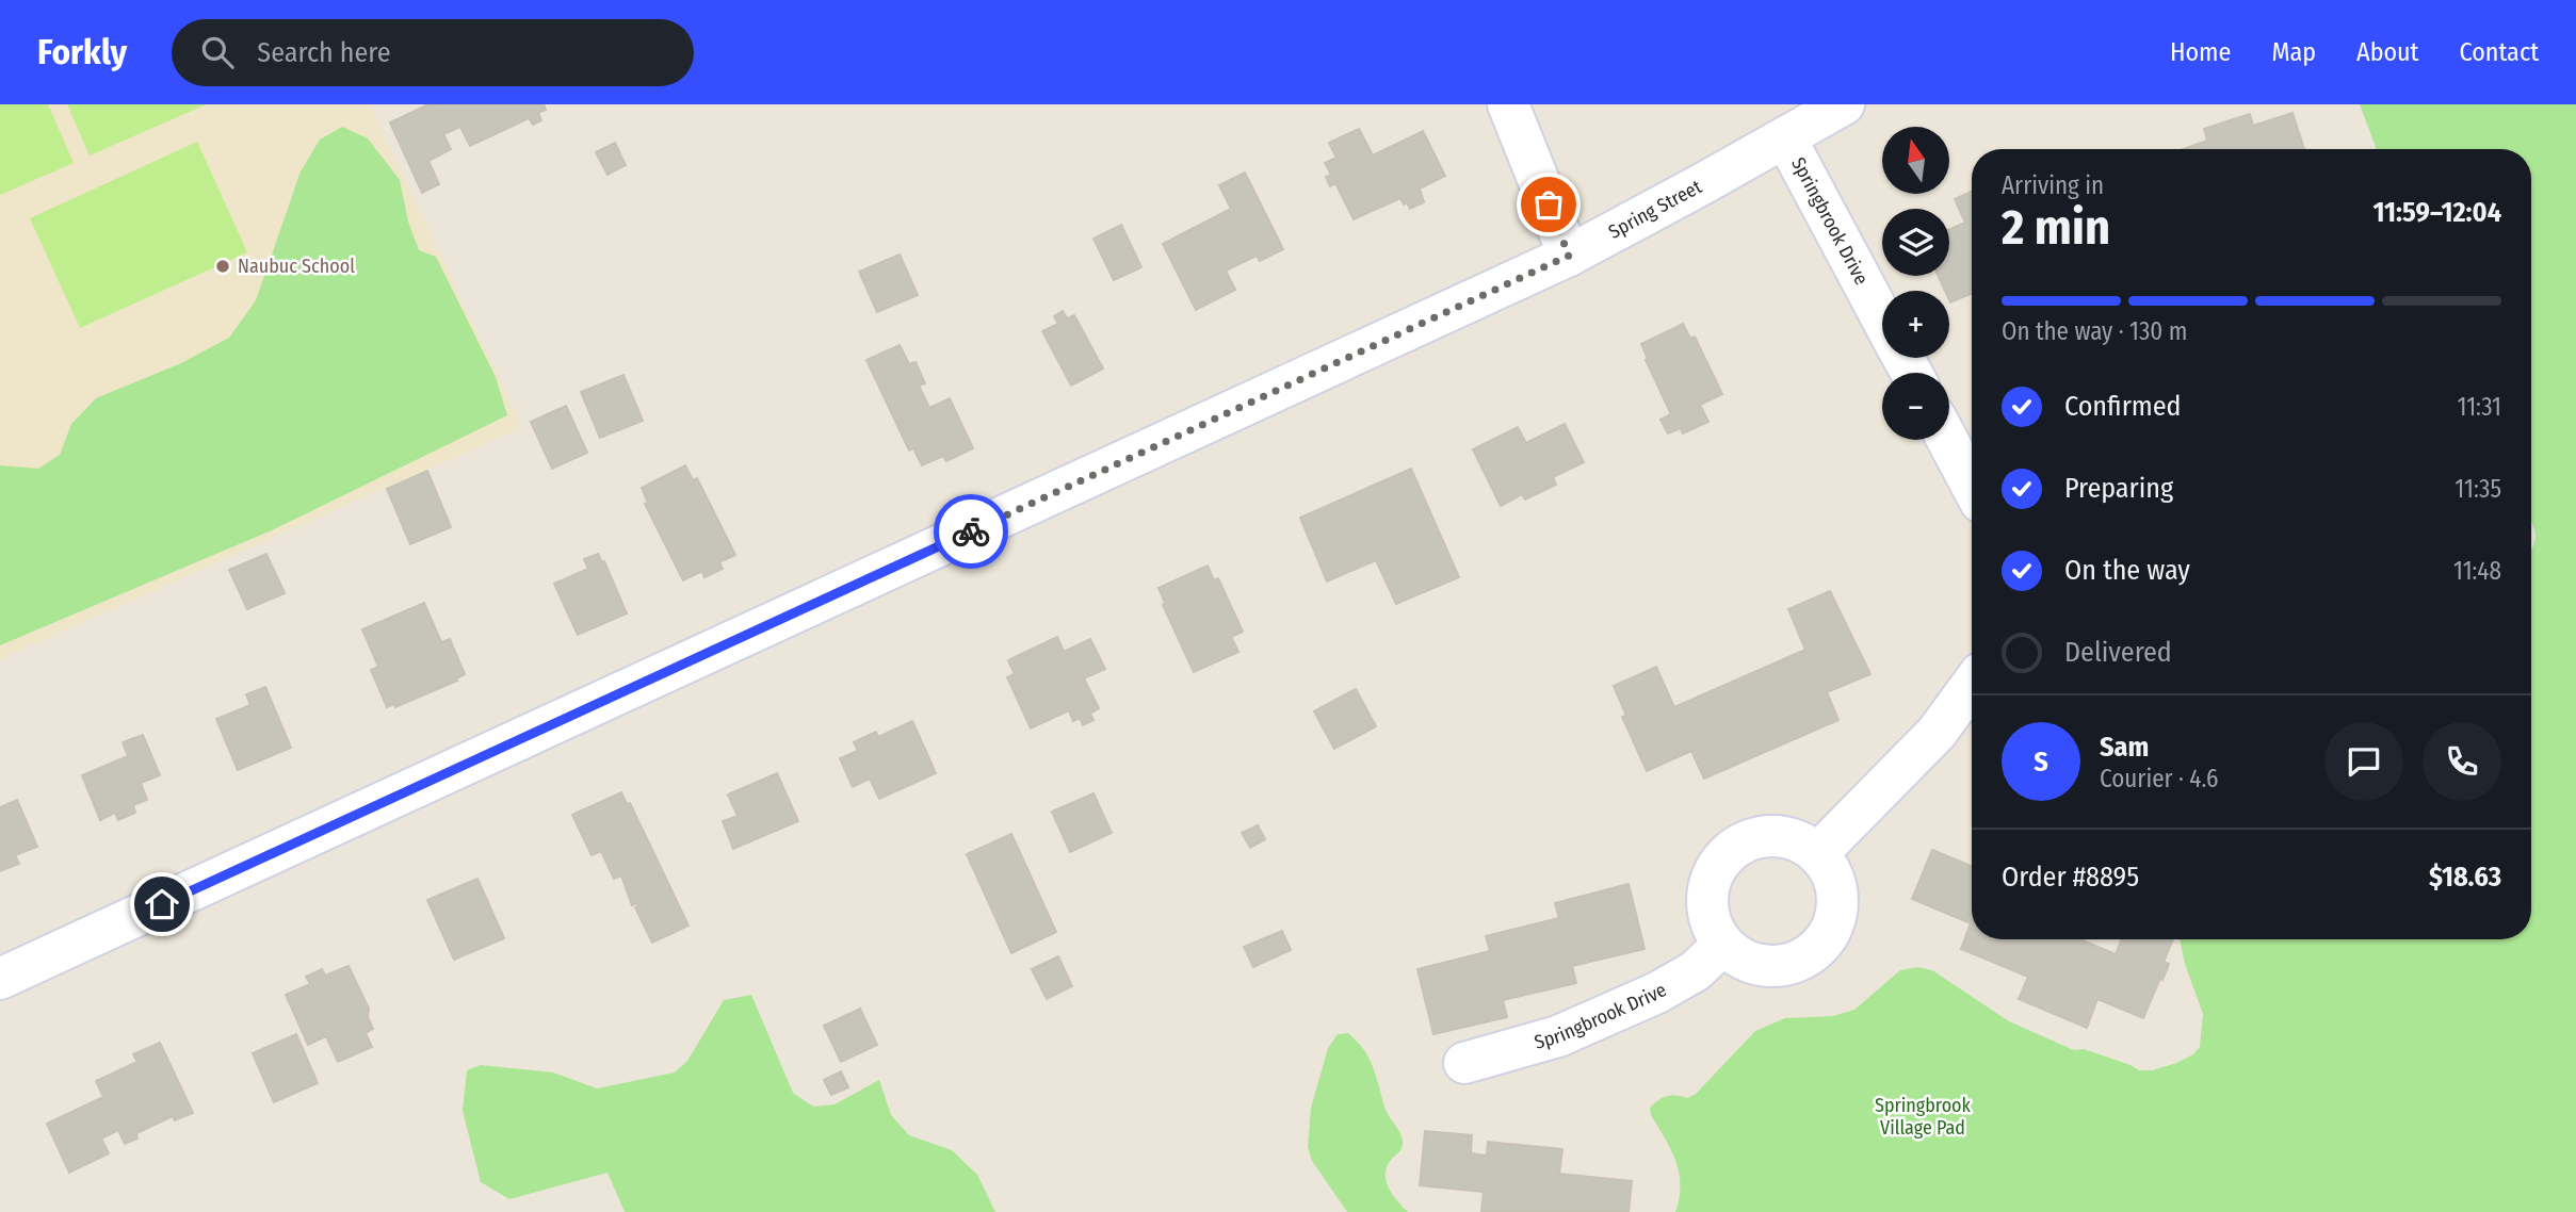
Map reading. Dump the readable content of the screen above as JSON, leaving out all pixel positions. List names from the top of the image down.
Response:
{
  "streets": {
    "street": ["Spring Street", "Springbrook Drive"]
  },
  "crossings": [
    ["Spring Street", "Springbrook Drive"]
  ],
  "parks": ["Springbrook Village Pad"],
  "places": ["Naubuc School"],
  "north": "top",
  "page": {
    "header": "Forkly",
    "search": "Search here",
    "nav": [
      "Home",
      "Map",
      "About",
      "Contact"
    ],
    "map_buttons": ["+", "−"],
    "heading": ["2 min", "Arriving in", "11:59–12:04"],
    "panel": [
      "Sam",
      "Courier · 4.6",
      "Order #8895",
      "$18.63"
    ],
    "bar": "On the way · 130 m",
    "list": [
      ["Confirmed", "11:31"],
      ["Preparing", "11:35"],
      ["On the way", "11:48"],
      "Delivered"
    ],
    "round": "S"
  }
}
